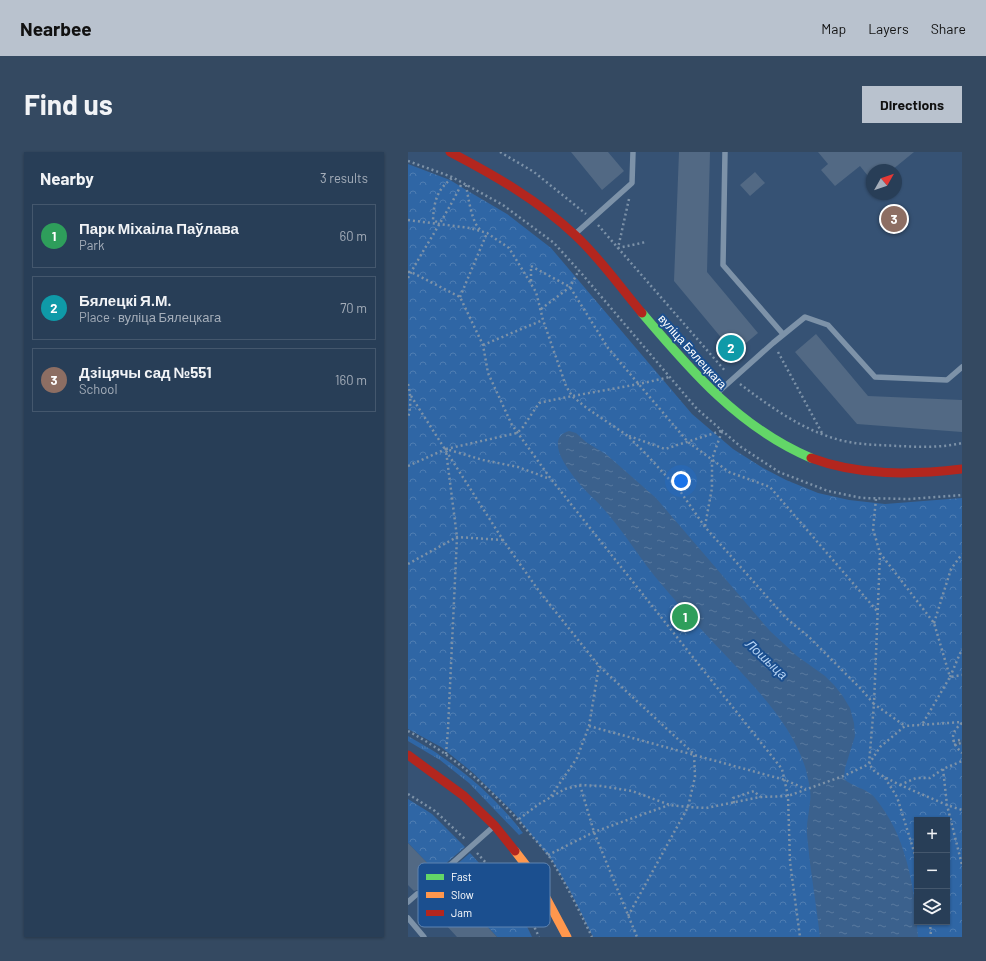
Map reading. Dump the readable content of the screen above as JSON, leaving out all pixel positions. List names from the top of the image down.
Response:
{
  "streets": {
    "street": ["вуліца Бялецкага"]
  },
  "water": ["Лошыца"],
  "legend": ["Fast", "Slow", "Jam"],
  "north": "top right",
  "page": {
    "header": "Nearbee",
    "nav": ["Map", "Layers", "Share"],
    "buttons": "Directions",
    "title": "Find us",
    "heading": ["Nearby", "3 results"],
    "list": [
      {
        "mark": "1",
        "name": "Парк Міхаіла Паўлава",
        "note": "Park",
        "value": "60 m"
      },
      {
        "mark": "2",
        "name": "Бялецкі Я.М.",
        "note": "Place · вуліца Бялецкага",
        "value": "70 m"
      },
      {
        "mark": "3",
        "name": "Дзіцячы сад №551",
        "note": "School",
        "value": "160 m"
      }
    ],
    "pins": ["3", "2", "1"],
    "map_buttons": ["+", "−"]
  }
}
